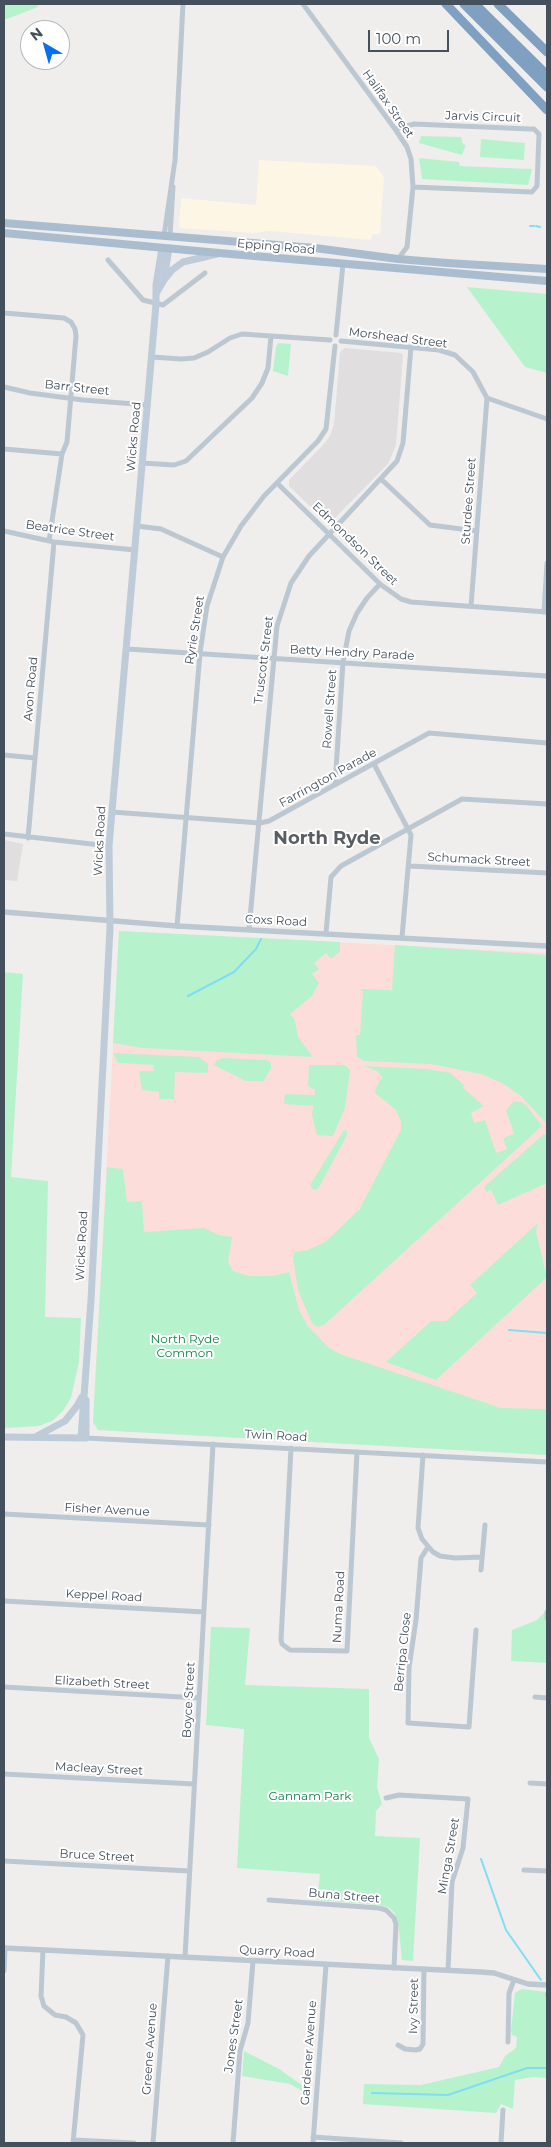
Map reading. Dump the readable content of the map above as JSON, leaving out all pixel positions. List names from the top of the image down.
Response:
{
  "streets": {
    "main road": ["Epping Road", "Wicks Road", "Twin Road"],
    "street": [
      "Halifax Street",
      "Jarvis Circuit",
      "Morshead Street",
      "Barr Street",
      "Sturdee Street",
      "Beatrice Street",
      "Edmondson Street",
      "Ryrie Street",
      "Betty Hendry Parade",
      "Truscott Street",
      "Avon Road",
      "Rowell Street",
      "Farrington Parade",
      "Schumack Street",
      "Coxs Road",
      "Fisher Avenue",
      "Keppel Road",
      "Numa Road",
      "Berripa Close",
      "Elizabeth Street",
      "Boyce Street",
      "Macleay Street",
      "Bruce Street",
      "Minga Street",
      "Buna Street",
      "Quarry Road",
      "Ivy Street",
      "Jones Street",
      "Greene Avenue",
      "Gardener Avenue"
    ]
  },
  "crossings": [
    ["Halifax Street", "Jarvis Circuit"],
    ["Halifax Street", "Epping Road"],
    ["Epping Road", "Wicks Road"],
    ["Morshead Street", "Wicks Road"],
    ["Morshead Street", "Sturdee Street"],
    ["Morshead Street", "Ryrie Street"],
    ["Morshead Street", "Truscott Street"],
    ["Barr Street", "Wicks Road"],
    ["Barr Street", "Avon Road"],
    ["Wicks Road", "Beatrice Street"],
    ["Wicks Road", "Betty Hendry Parade"],
    ["Wicks Road", "Farrington Parade"],
    ["Wicks Road", "Coxs Road"],
    ["Wicks Road", "Twin Road"],
    ["Sturdee Street", "Edmondson Street"],
    ["Beatrice Street", "Avon Road"],
    ["Edmondson Street", "Ryrie Street"],
    ["Edmondson Street", "Truscott Street"],
    ["Edmondson Street", "Rowell Street"],
    ["Ryrie Street", "Betty Hendry Parade"],
    ["Ryrie Street", "Farrington Parade"],
    ["Ryrie Street", "Coxs Road"],
    ["Betty Hendry Parade", "Truscott Street"],
    ["Betty Hendry Parade", "Rowell Street"],
    ["Truscott Street", "Farrington Parade"],
    ["Truscott Street", "Coxs Road"],
    ["Rowell Street", "Farrington Parade"],
    ["Twin Road", "Numa Road"],
    ["Twin Road", "Boyce Street"],
    ["Fisher Avenue", "Boyce Street"],
    ["Keppel Road", "Boyce Street"],
    ["Elizabeth Street", "Boyce Street"],
    ["Boyce Street", "Macleay Street"],
    ["Boyce Street", "Bruce Street"],
    ["Boyce Street", "Quarry Road"],
    ["Minga Street", "Quarry Road"],
    ["Buna Street", "Quarry Road"],
    ["Quarry Road", "Ivy Street"],
    ["Quarry Road", "Jones Street"],
    ["Quarry Road", "Greene Avenue"],
    ["Quarry Road", "Gardener Avenue"]
  ],
  "districts": ["North Ryde"],
  "parks": ["North Ryde Common", "Gannam Park"],
  "scale_bar": "100 m",
  "north": "top left"
}
